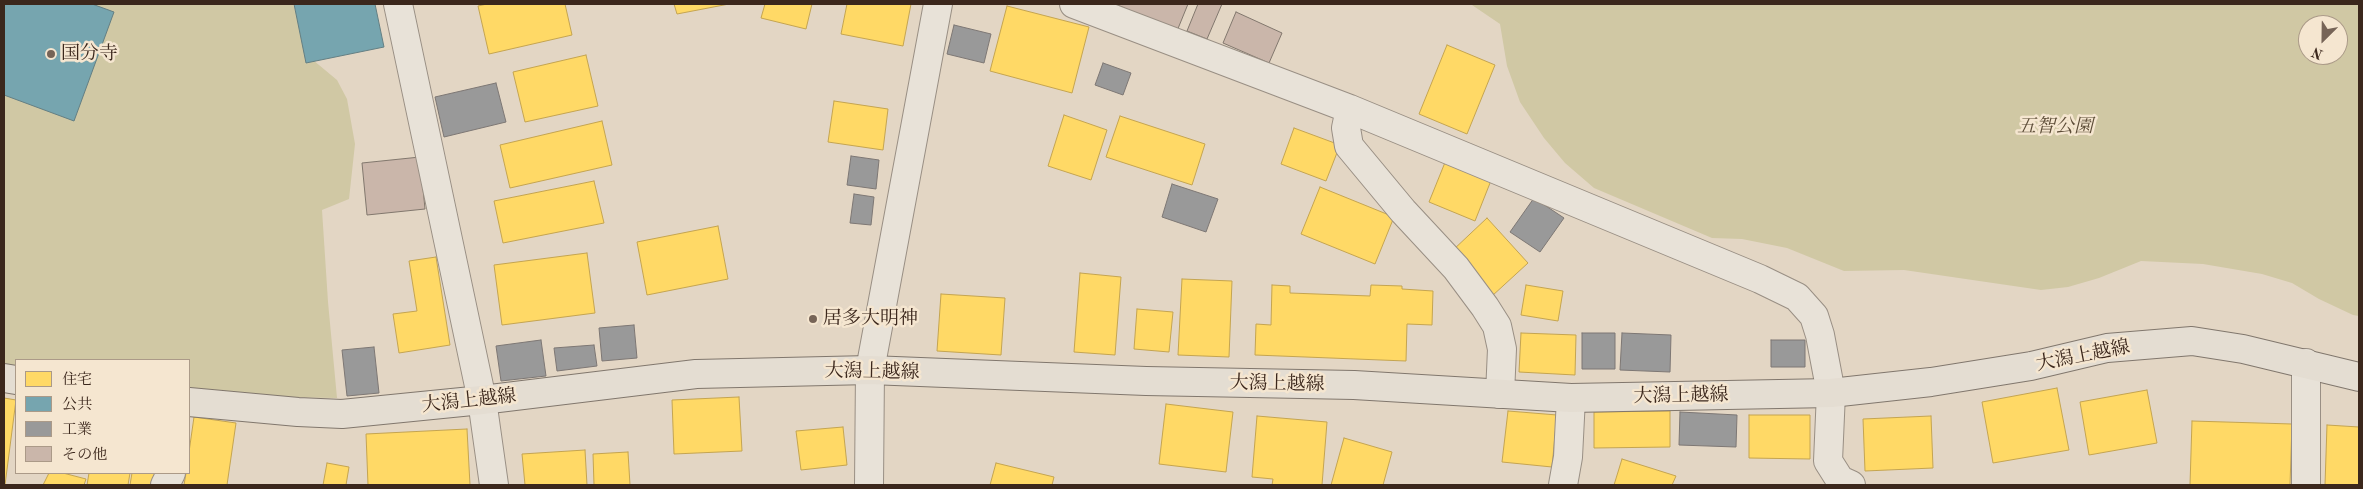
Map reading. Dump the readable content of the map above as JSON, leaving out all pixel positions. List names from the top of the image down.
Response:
{
  "streets": {
    "main road": ["大潟上越線"]
  },
  "parks": ["五智公園"],
  "places": ["国分寺", "居多大明神"],
  "legend": [
    "住宅",
    "公共",
    "工業",
    "その他"
  ],
  "north": "bottom left"
}
